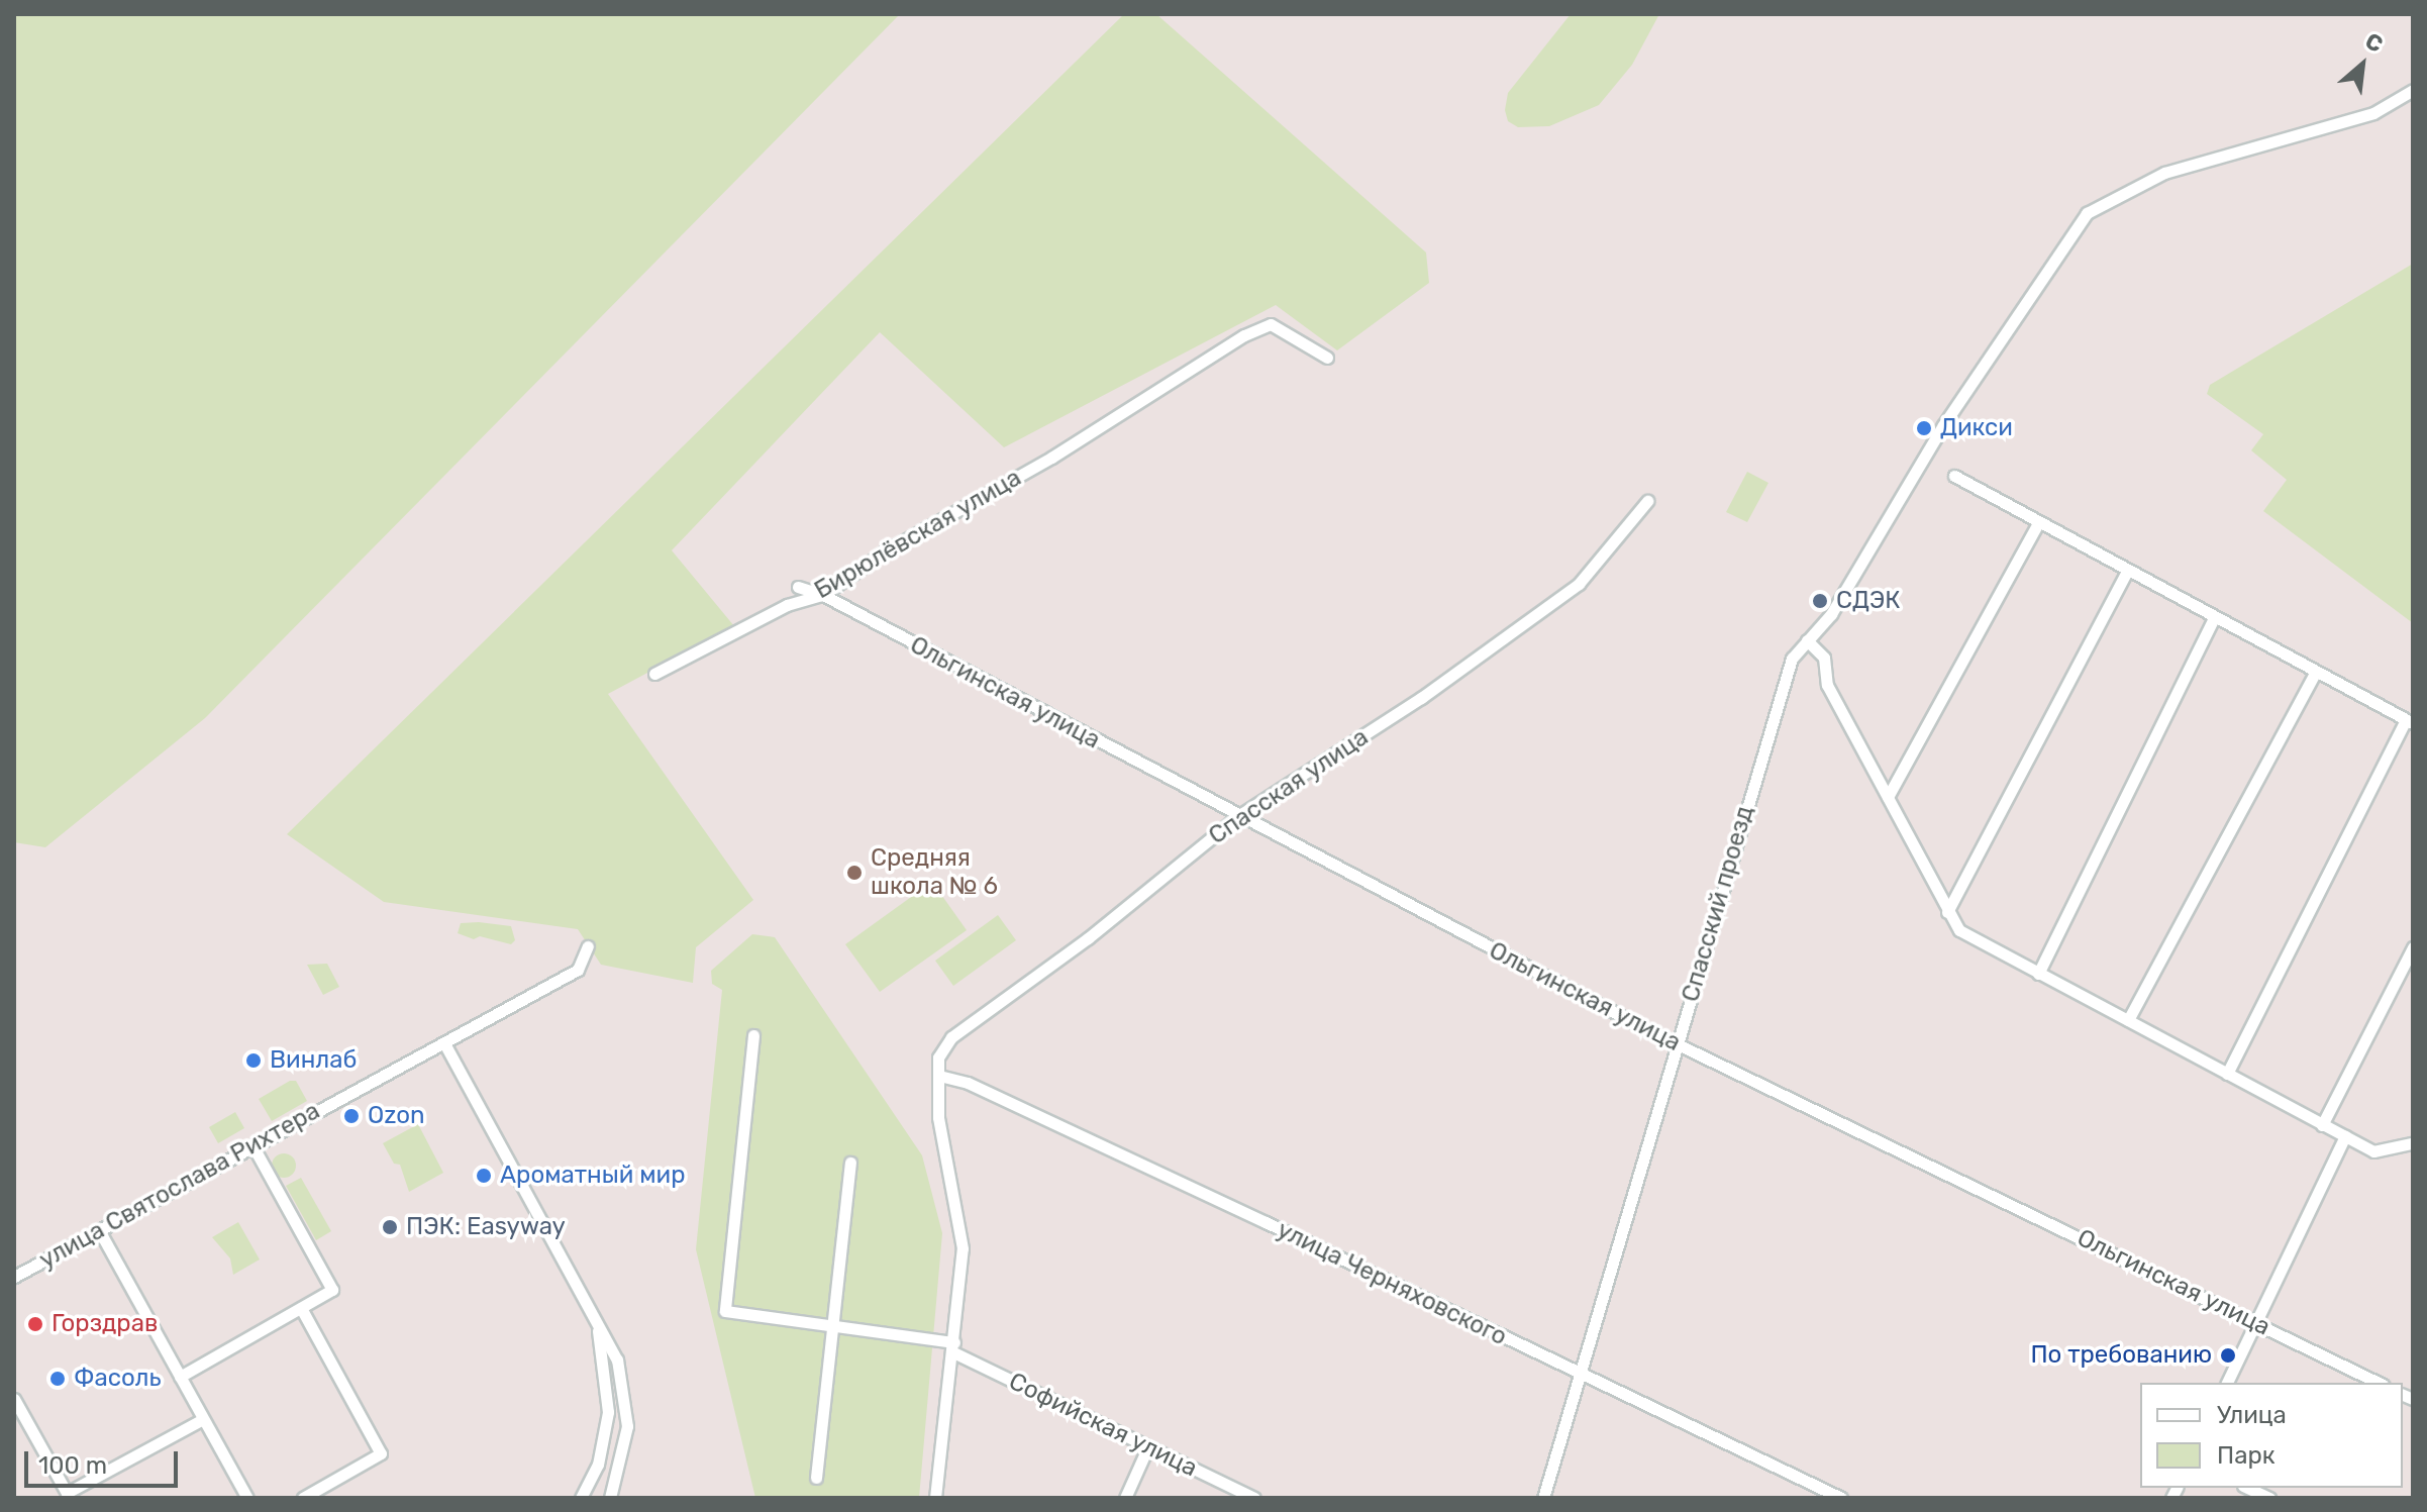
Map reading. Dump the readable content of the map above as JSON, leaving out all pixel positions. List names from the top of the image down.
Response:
{
  "streets": {
    "street": [
      "Бирюлёвская улица",
      "Ольгинская улица",
      "Спасская улица",
      "Спасский проезд",
      "улица Святослава Рихтера",
      "улица Черняховского",
      "Софийская улица"
    ]
  },
  "crossings": [
    ["Бирюлёвская улица", "Ольгинская улица"],
    ["Ольгинская улица", "Спасская улица"],
    ["Ольгинская улица", "Спасский проезд"],
    ["Спасская улица", "улица Черняховского"],
    ["Спасская улица", "Софийская улица"],
    ["Спасский проезд", "улица Черняховского"]
  ],
  "places": [
    "Дикси",
    "СДЭК",
    "Средняя школа № 6",
    "Винлаб",
    "Ozon",
    "Ароматный мир",
    "ПЭК: Easyway",
    "Горздрав",
    "По требованию",
    "Фасоль"
  ],
  "legend": ["Улица", "Парк"],
  "scale_bar": "100 m",
  "north": "top right"
}
